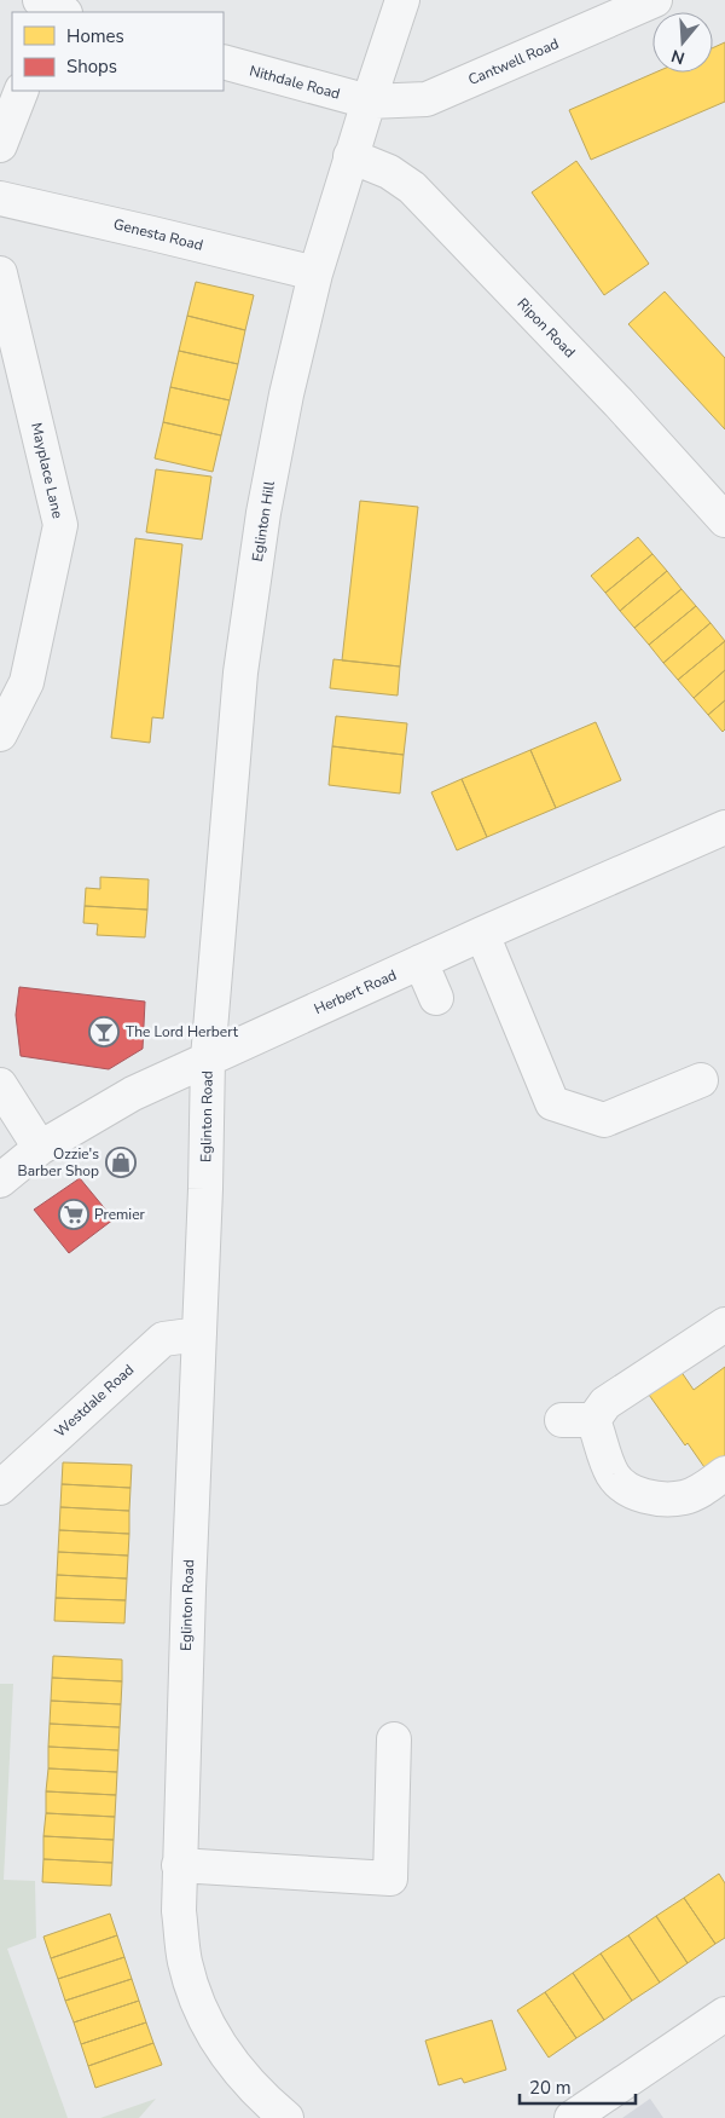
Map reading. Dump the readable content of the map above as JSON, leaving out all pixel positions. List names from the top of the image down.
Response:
{
  "streets": {
    "street": [
      "Cantwell Road",
      "Nithdale Road",
      "Genesta Road",
      "Ripon Road",
      "Mayplace Lane",
      "Eglinton Hill",
      "Herbert Road",
      "Eglinton Road",
      "Westdale Road"
    ]
  },
  "crossings": [
    ["Cantwell Road", "Nithdale Road"],
    ["Cantwell Road", "Eglinton Hill"],
    ["Nithdale Road", "Eglinton Hill"],
    ["Genesta Road", "Eglinton Hill"],
    ["Ripon Road", "Eglinton Hill"],
    ["Eglinton Hill", "Herbert Road"],
    ["Eglinton Hill", "Eglinton Road"],
    ["Herbert Road", "Eglinton Road"],
    ["Eglinton Road", "Westdale Road"]
  ],
  "places": {
    "bar": ["The Lord Herbert"],
    "shop": ["Ozzie's Barber Shop"],
    "supermarket": ["Premier"]
  },
  "legend": ["Homes", "Shops"],
  "scale_bar": "20 m",
  "north": "bottom"
}
